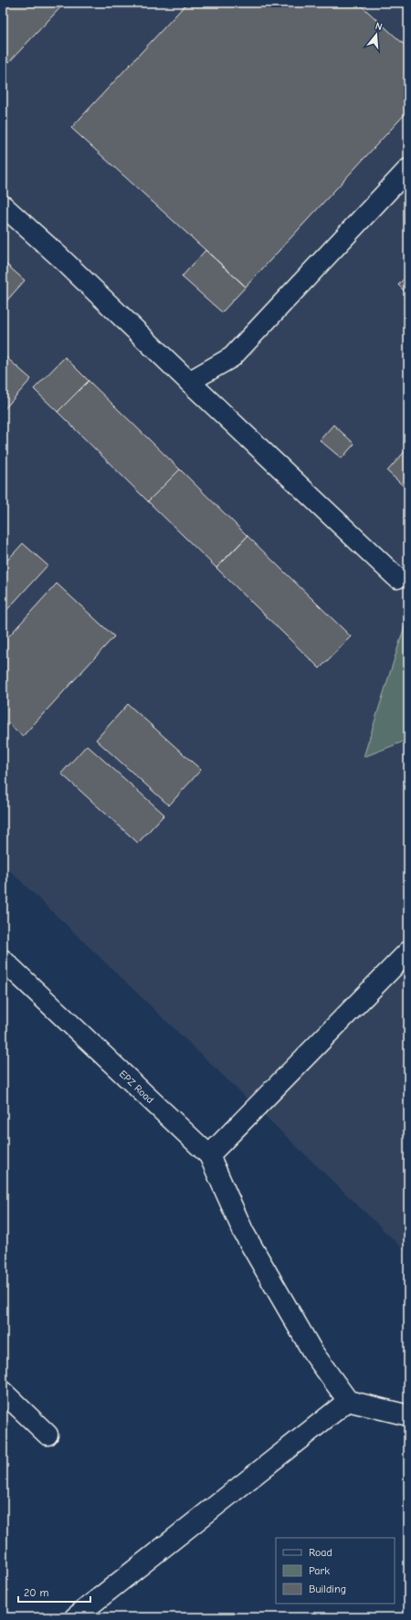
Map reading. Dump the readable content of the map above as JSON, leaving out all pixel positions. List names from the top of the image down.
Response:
{
  "streets": {
    "street": ["EPZ Road"]
  },
  "legend": ["Road", "Park", "Building"],
  "scale_bar": "20 m",
  "north": "top"
}
